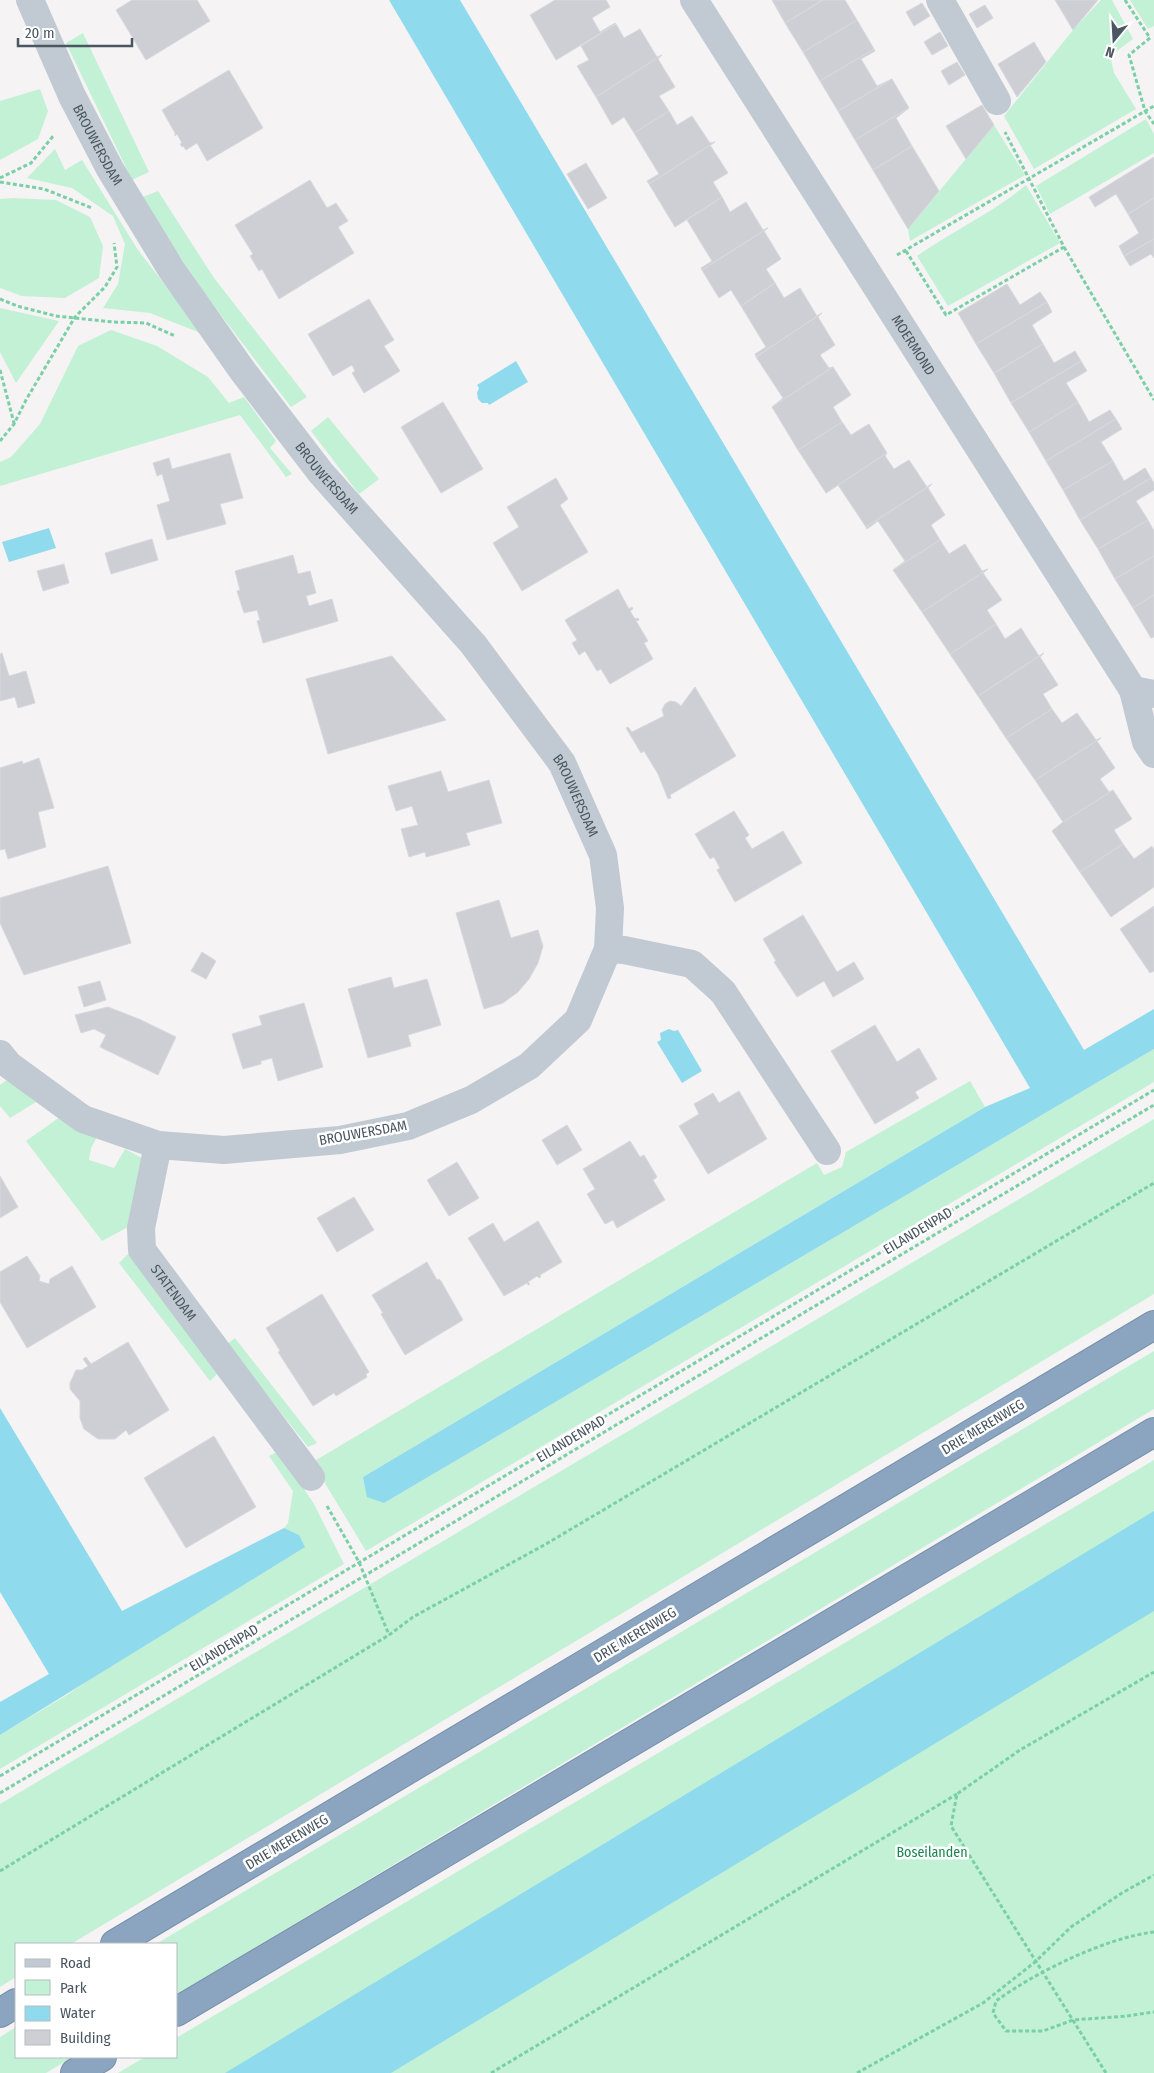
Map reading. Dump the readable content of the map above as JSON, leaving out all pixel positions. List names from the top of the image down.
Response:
{
  "streets": {
    "highway": ["DRIE MERENWEG"],
    "street": ["BROUWERSDAM", "MOERMOND", "STATENDAM"],
    "path": ["EILANDENPAD"]
  },
  "crossings": [
    ["BROUWERSDAM", "STATENDAM"]
  ],
  "parks": ["Boseilanden"],
  "legend": [
    "Road",
    "Park",
    "Water",
    "Building"
  ],
  "scale_bar": "20 m",
  "north": "bottom"
}
